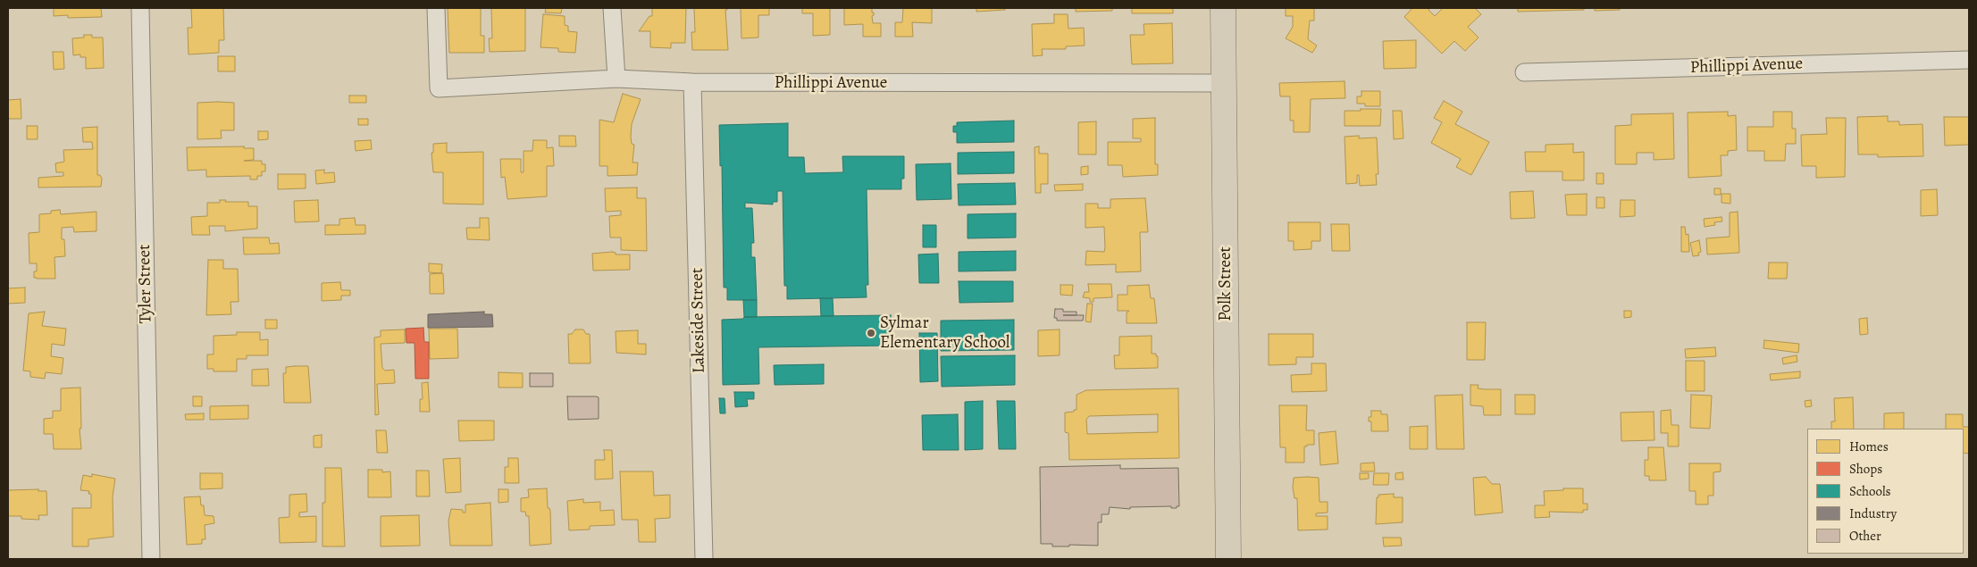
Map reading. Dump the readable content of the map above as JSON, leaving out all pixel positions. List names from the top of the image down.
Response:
{
  "streets": {
    "main road": ["Polk Street"],
    "street": ["Phillippi Avenue", "Tyler Street", "Lakeside Street"]
  },
  "crossings": [
    ["Phillippi Avenue", "Polk Street"],
    ["Phillippi Avenue", "Lakeside Street"]
  ],
  "places": ["Sylmar Elementary School"],
  "legend": [
    "Homes",
    "Shops",
    "Schools",
    "Industry",
    "Other"
  ]
}
